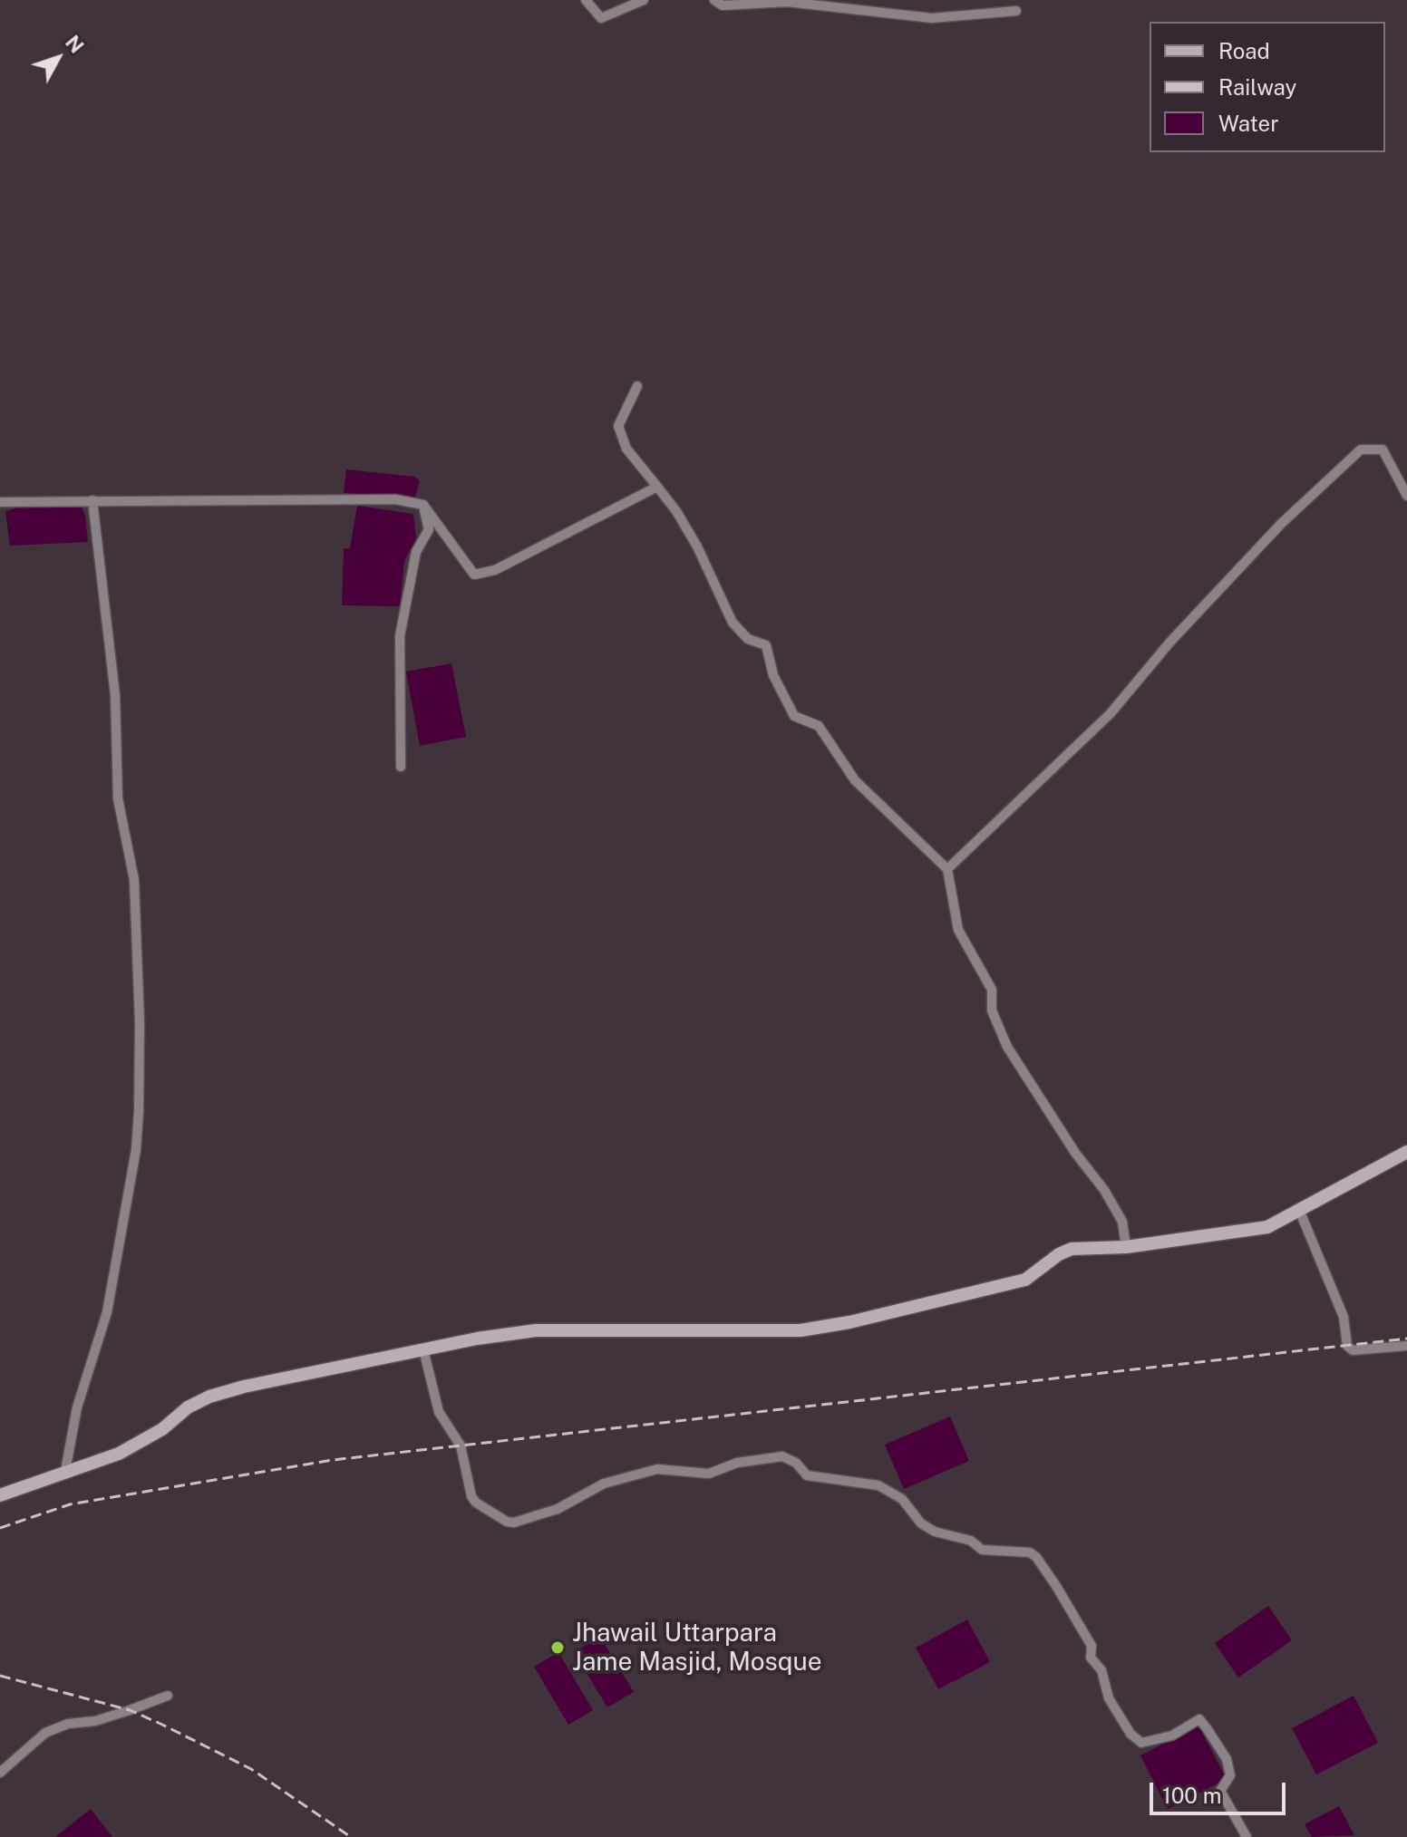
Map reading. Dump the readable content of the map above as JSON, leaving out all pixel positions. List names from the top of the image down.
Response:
{
  "places": ["Jhawail Uttarpara Jame Masjid, Mosque"],
  "legend": ["Road", "Railway", "Water"],
  "scale_bar": "100 m",
  "north": "top right"
}
